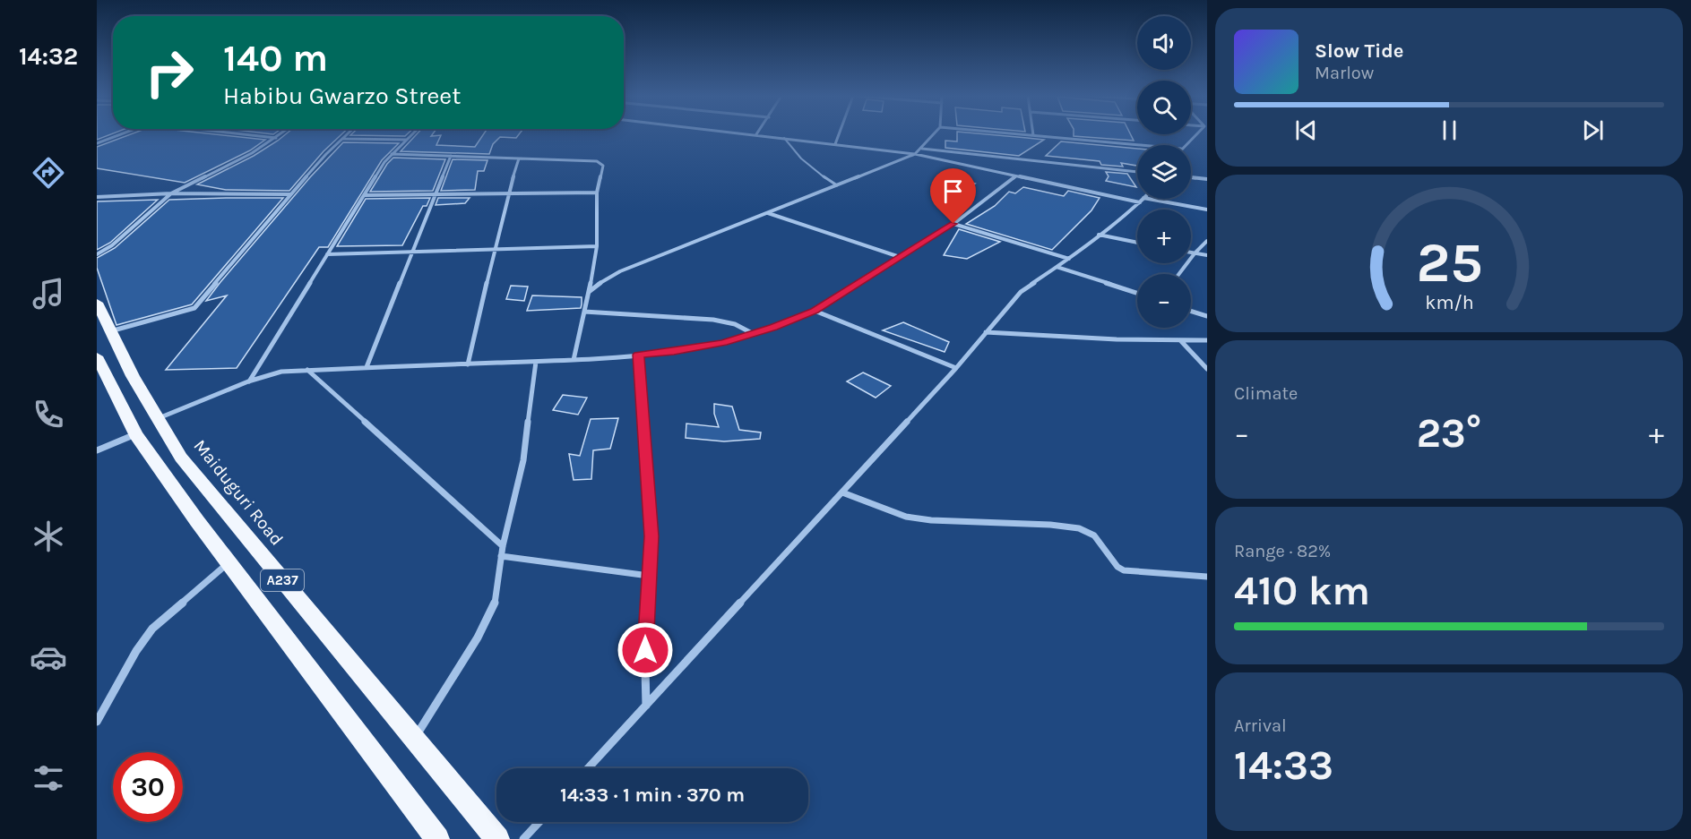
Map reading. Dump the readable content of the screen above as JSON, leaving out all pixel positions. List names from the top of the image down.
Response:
{
  "streets": {
    "highway": ["Maiduguri Road", "A237"]
  },
  "page": {
    "tabs": "14:32",
    "map_buttons": ["+", "−"],
    "turn": ["140 m", "Habibu Gwarzo Street"],
    "song": ["Slow Tide", "Marlow"],
    "tile": [
      "Climate",
      ["Range · 82%", "410 km"],
      ["Arrival", "14:33"]
    ],
    "heat": ["−", "23°", "+"],
    "limit": "30",
    "trip": "14:33 · 1 min · 370 m",
    "gauge": ["25", "km/h"]
  }
}
